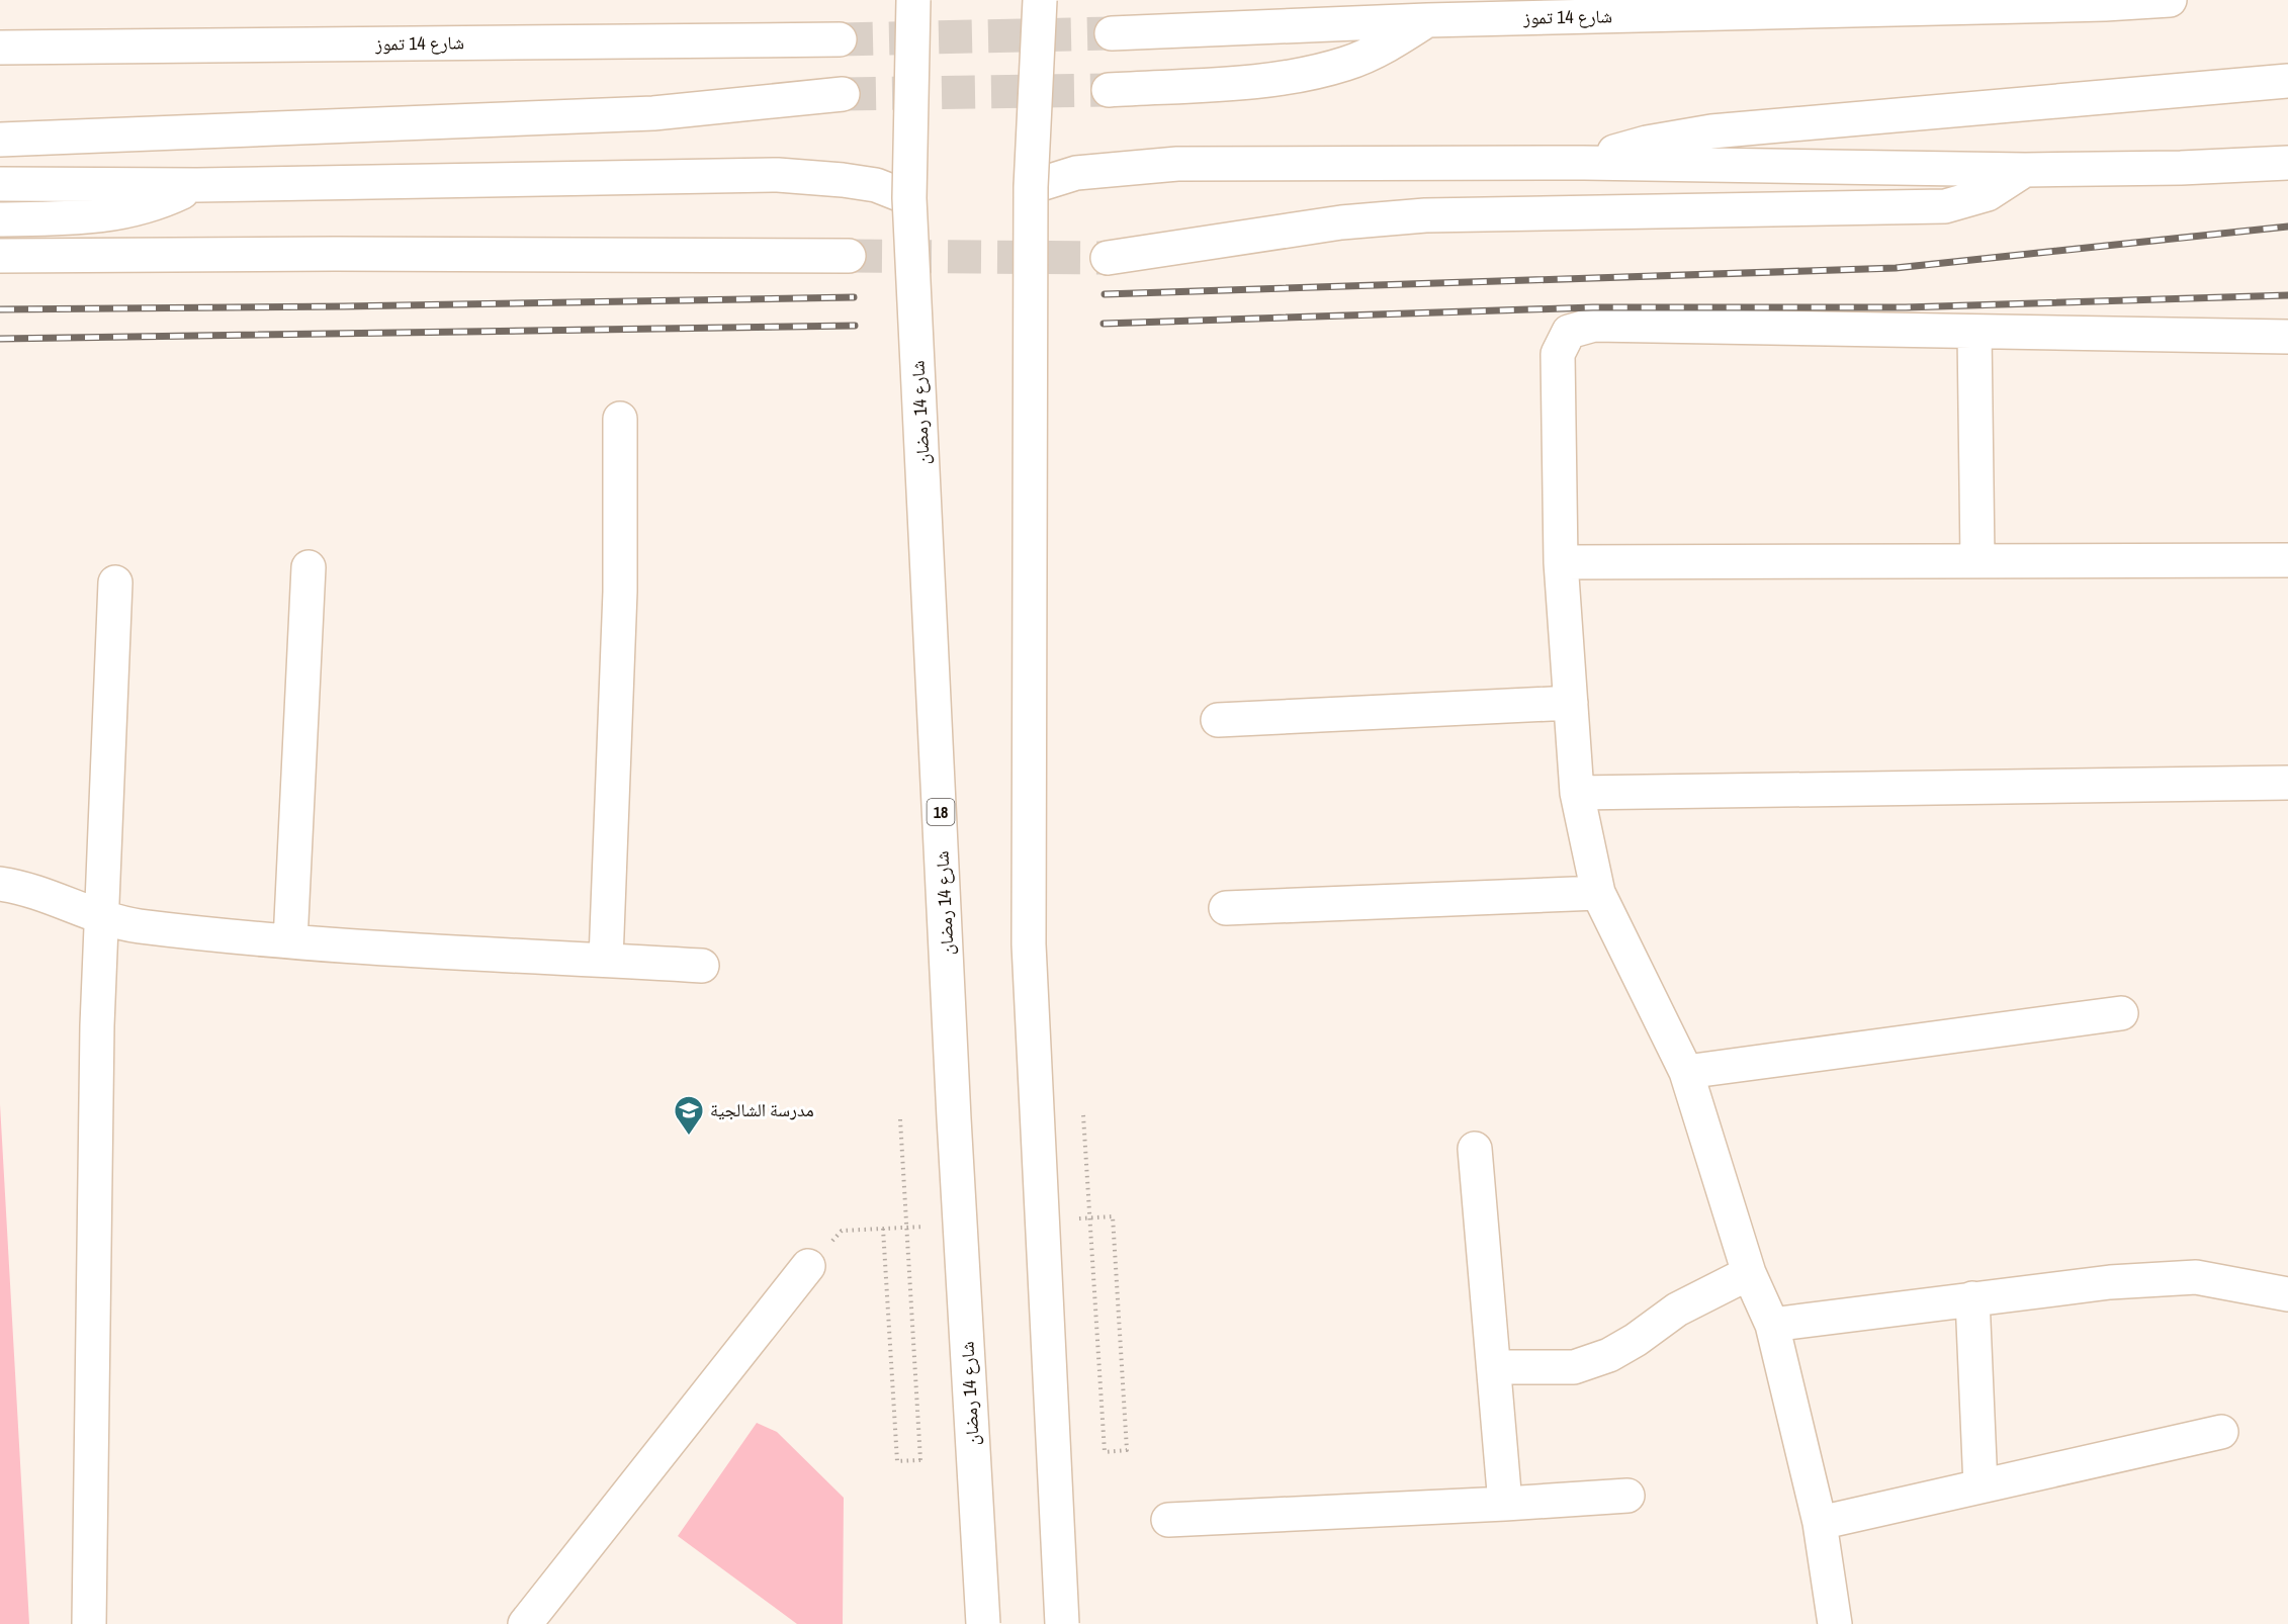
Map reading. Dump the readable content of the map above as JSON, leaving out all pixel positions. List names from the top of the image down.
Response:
{
  "streets": {
    "main road": ["شارع 14 تموز", "شارع 14 رمضان", "18"]
  },
  "places": {
    "school or university": ["مدرسة الشالجية"]
  }
}
